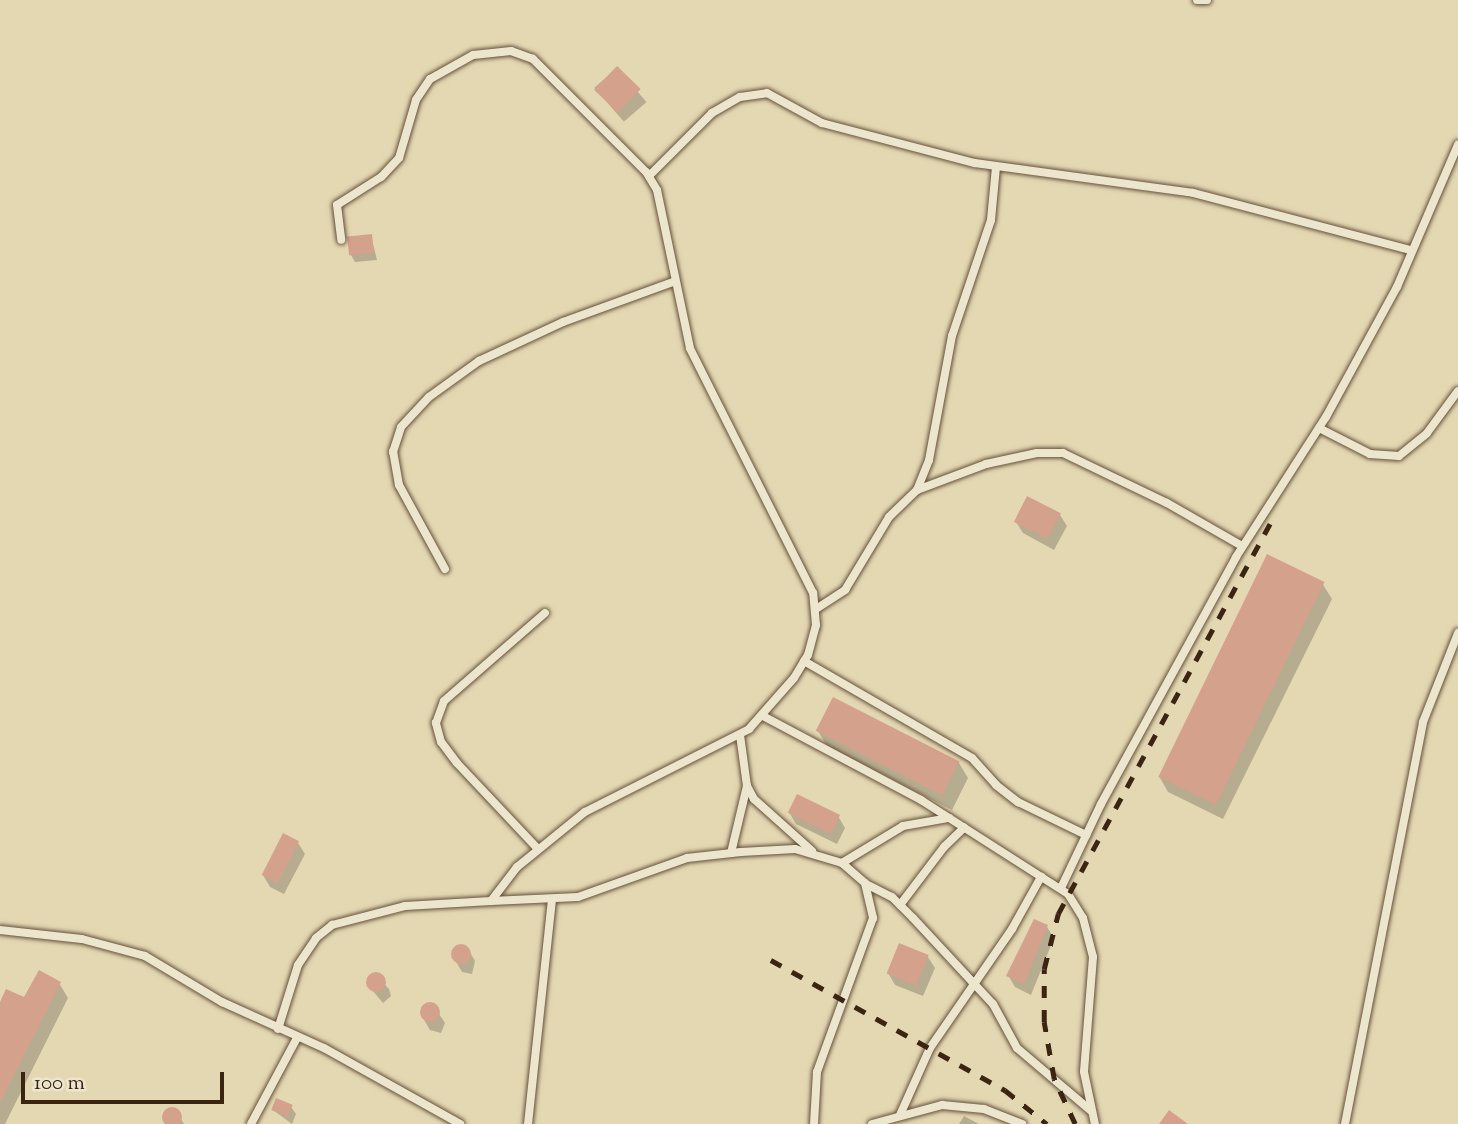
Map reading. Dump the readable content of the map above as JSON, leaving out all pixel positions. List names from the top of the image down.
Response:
{
  "scale_bar": "100 m"
}
